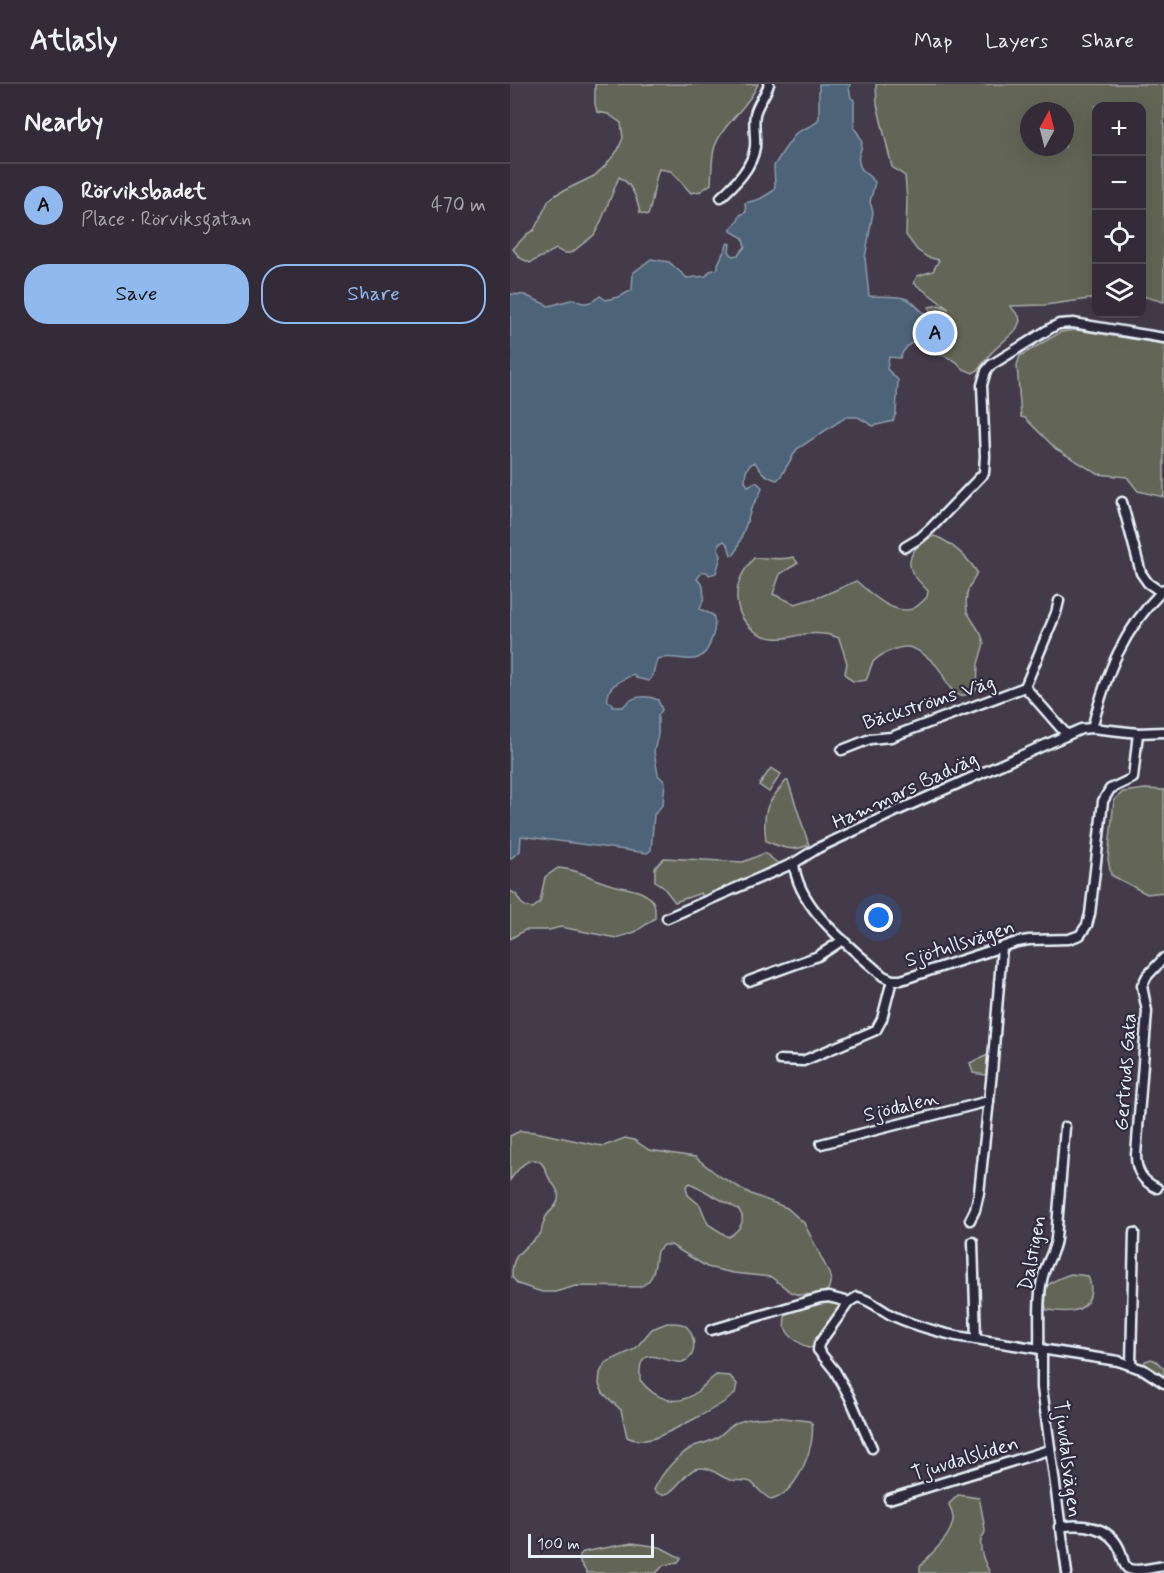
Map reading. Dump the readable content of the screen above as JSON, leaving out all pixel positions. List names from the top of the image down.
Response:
{
  "streets": {
    "street": [
      "Bäckströms Väg",
      "Hammars Badväg",
      "Sjötullsvägen",
      "Gertruds Gata",
      "Sjödalen",
      "Dalstigen",
      "Tjuvdalsliden",
      "Tjuvdalsvägen"
    ]
  },
  "crossings": [
    ["Bäckströms Väg", "Hammars Badväg"],
    ["Hammars Badväg", "Sjötullsvägen"],
    ["Dalstigen", "Tjuvdalsvägen"],
    ["Tjuvdalsliden", "Tjuvdalsvägen"]
  ],
  "scale_bar": "100 m",
  "north": "top",
  "page": {
    "header": "Atlasly",
    "nav": ["Map", "Layers", "Share"],
    "heading": "Nearby",
    "map_buttons": ["+", "−"],
    "list": [
      {
        "mark": "A",
        "name": "Rörviksbadet",
        "note": "Place · Rörviksgatan",
        "value": "470 m"
      }
    ],
    "buttons": ["Save", "Share"],
    "pins": "A",
    "scale": "100 m"
  }
}
